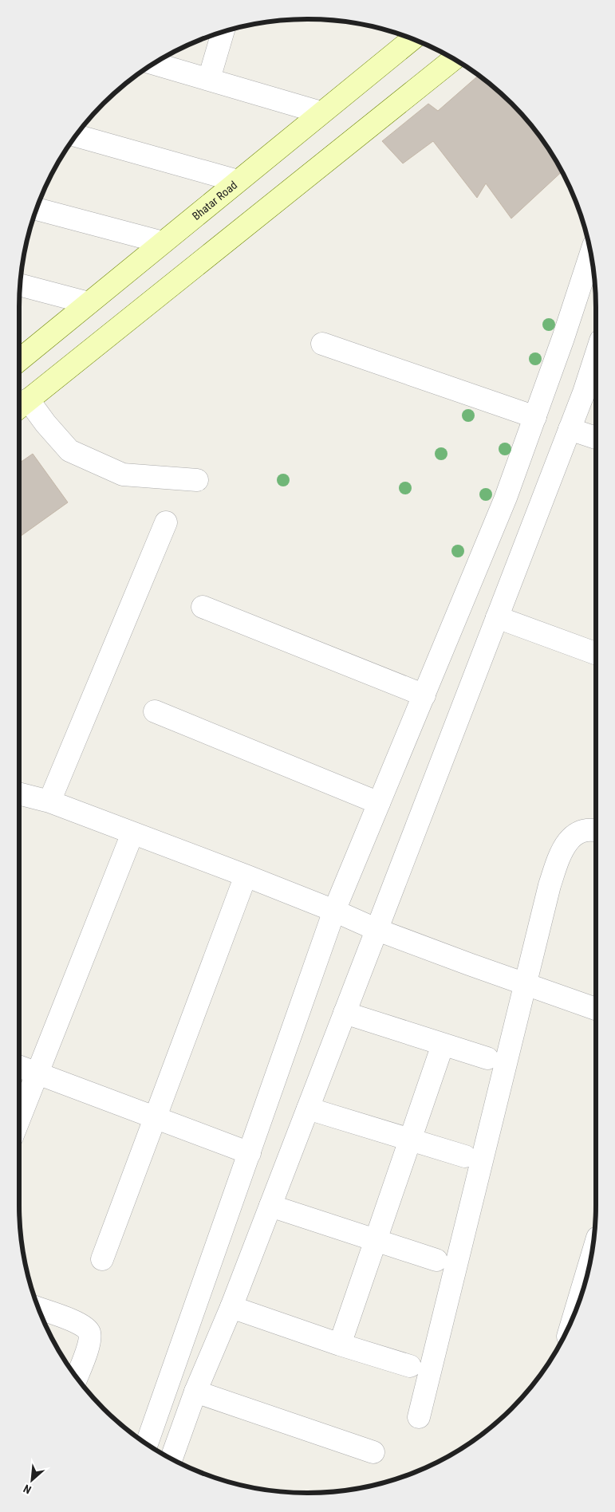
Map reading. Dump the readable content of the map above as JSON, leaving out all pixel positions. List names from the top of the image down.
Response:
{
  "streets": {
    "main road": ["Bhatar Road"]
  },
  "north": "bottom left"
}
